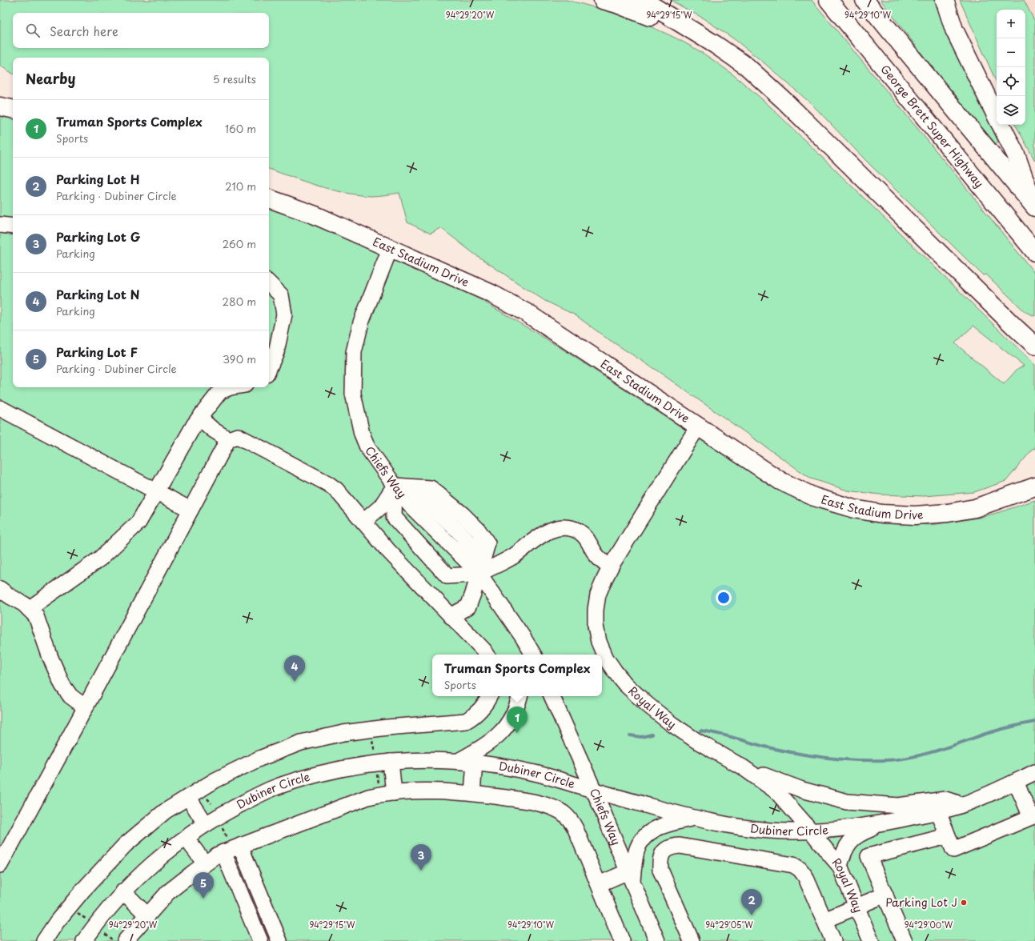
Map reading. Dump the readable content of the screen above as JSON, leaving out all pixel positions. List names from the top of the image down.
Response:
{
  "streets": {
    "main road": ["George Brett Super Highway", "East Stadium Drive"],
    "street": ["Chiefs Way", "Royal Way", "Dubiner Circle"]
  },
  "crossings": [
    ["East Stadium Drive", "Chiefs Way"],
    ["East Stadium Drive", "Royal Way"],
    ["Chiefs Way", "Dubiner Circle"],
    ["Royal Way", "Dubiner Circle"]
  ],
  "places": ["Parking Lot J"],
  "page": {
    "map_buttons": ["+", "−"],
    "search": "Search here",
    "heading": ["Nearby", "5 results"],
    "list": [
      {
        "mark": "1",
        "name": "Truman Sports Complex",
        "note": "Sports",
        "value": "160 m"
      },
      {
        "mark": "2",
        "name": "Parking Lot H",
        "note": "Parking · Dubiner Circle",
        "value": "210 m"
      },
      {
        "mark": "3",
        "name": "Parking Lot G",
        "note": "Parking",
        "value": "260 m"
      },
      {
        "mark": "4",
        "name": "Parking Lot N",
        "note": "Parking",
        "value": "280 m"
      },
      {
        "mark": "5",
        "name": "Parking Lot F",
        "note": "Parking · Dubiner Circle",
        "value": "390 m"
      }
    ],
    "popup": ["Truman Sports Complex", "Sports"],
    "pins": [
      "4",
      "1",
      "3",
      "5",
      "2"
    ]
  },
  "coordinates": [
    "94°29'20\"W",
    "94°29'15\"W",
    "94°29'10\"W",
    "94°29'05\"W",
    "94°29'00\"W"
  ]
}
